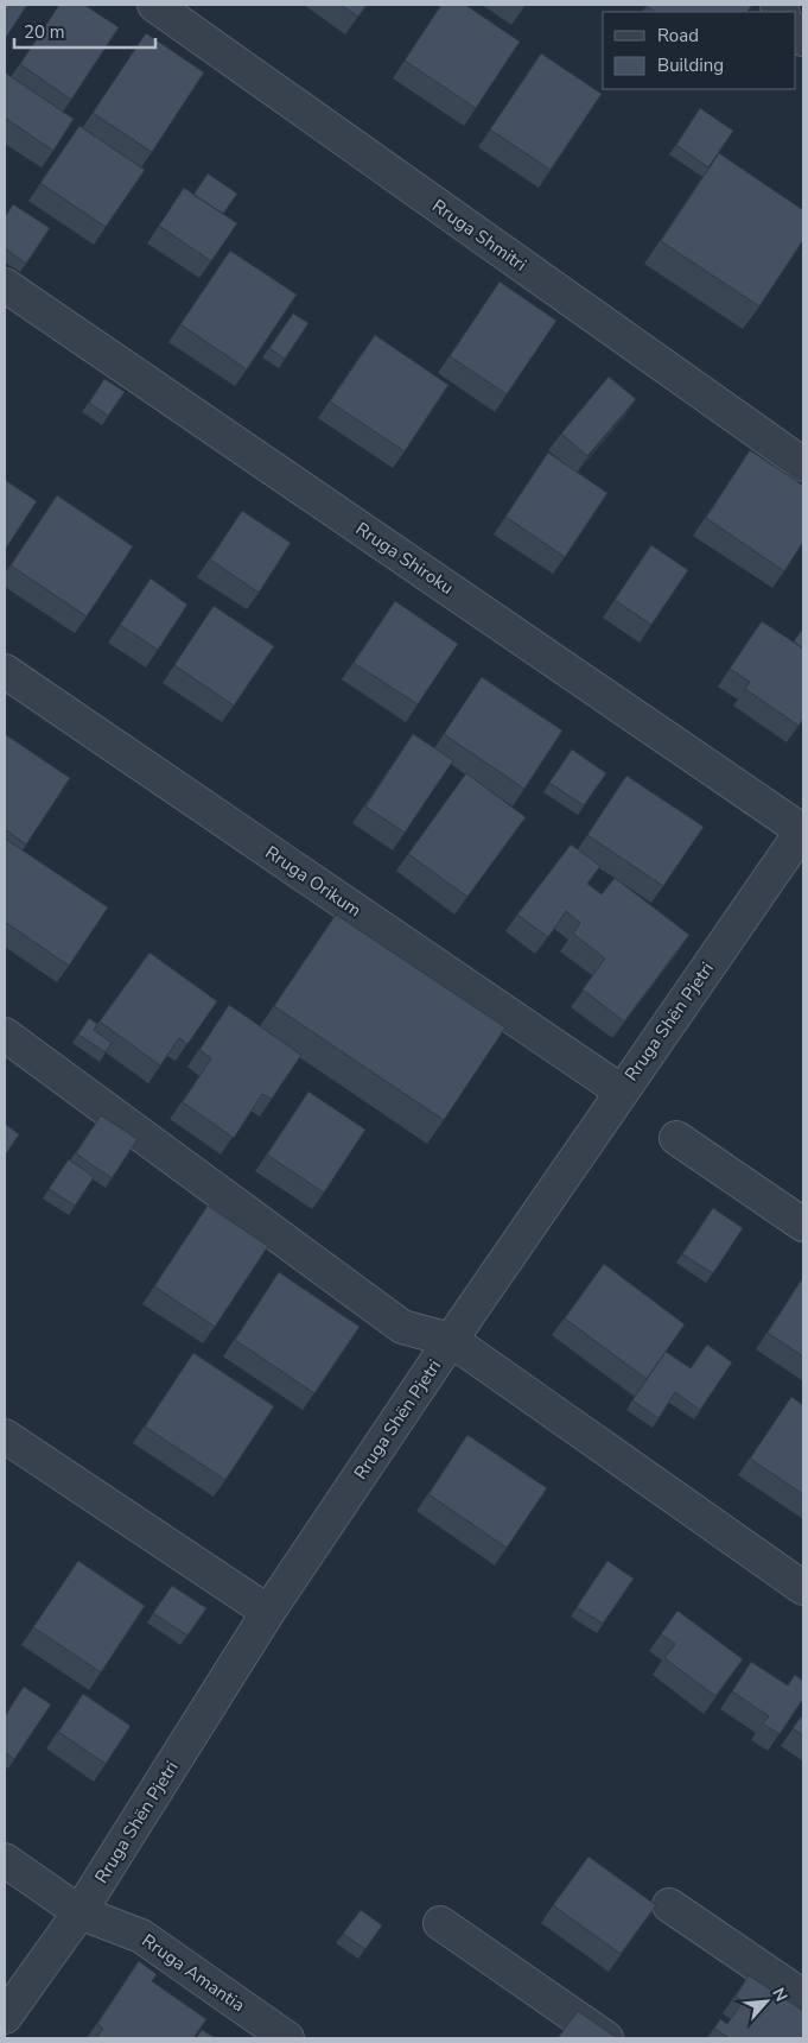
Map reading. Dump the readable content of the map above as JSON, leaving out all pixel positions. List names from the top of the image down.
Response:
{
  "streets": {
    "street": [
      "Rruga Shmitri",
      "Rruga Shiroku",
      "Rruga Orikum",
      "Rruga Shën Pjetri",
      "Rruga Amantia"
    ]
  },
  "crossings": [
    ["Rruga Shiroku", "Rruga Shën Pjetri"],
    ["Rruga Orikum", "Rruga Shën Pjetri"],
    ["Rruga Shën Pjetri", "Rruga Amantia"]
  ],
  "legend": ["Road", "Building"],
  "scale_bar": "20 m",
  "north": "top right"
}
